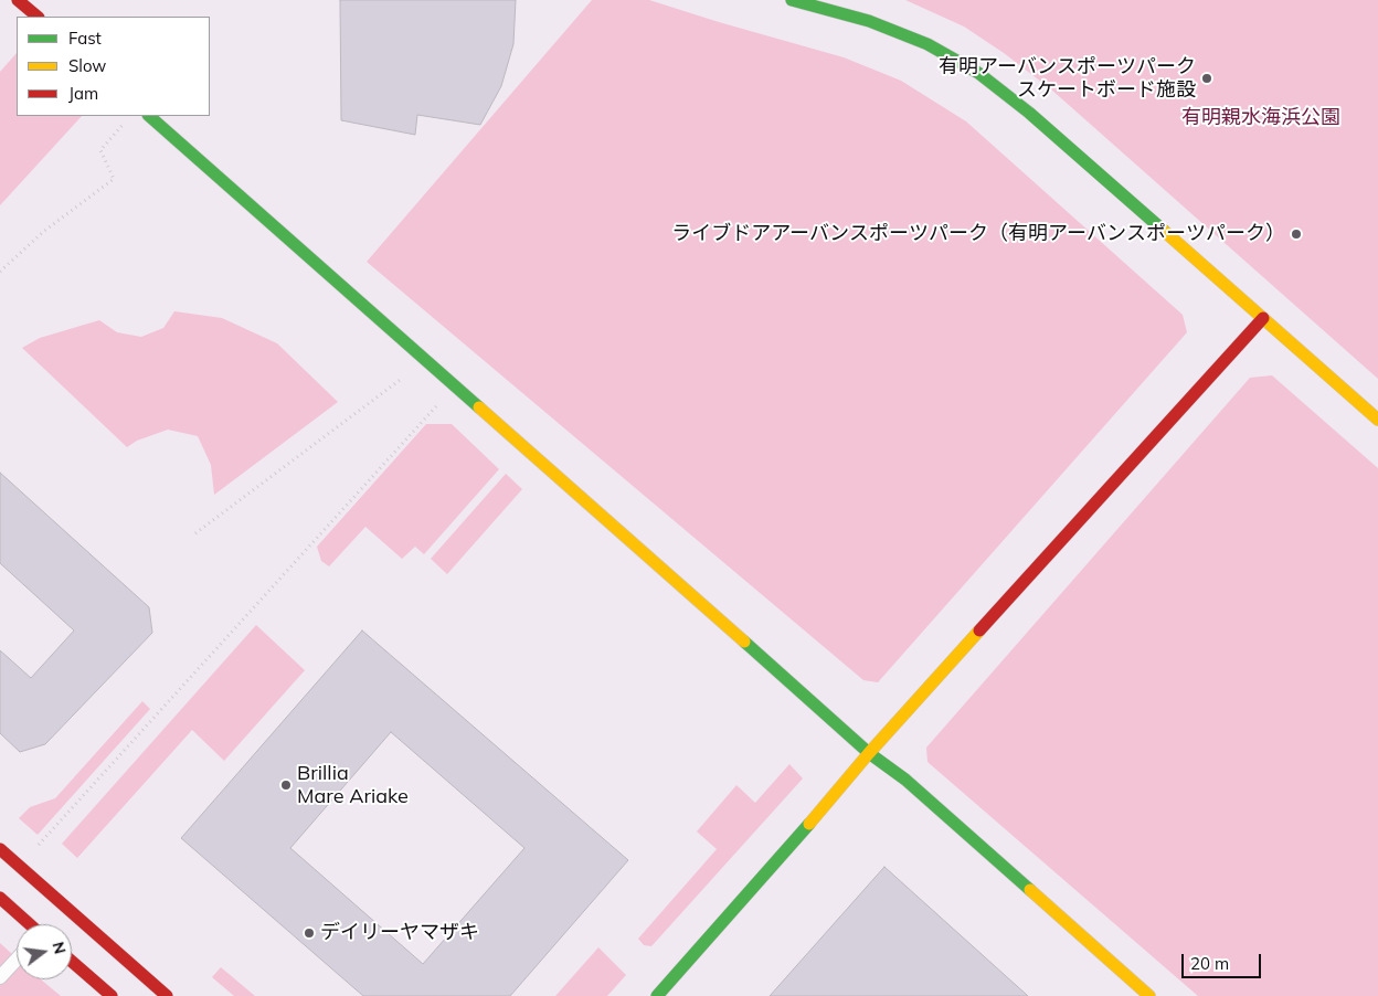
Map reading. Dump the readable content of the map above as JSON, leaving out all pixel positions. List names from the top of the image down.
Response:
{
  "parks": ["有明親水海浜公園"],
  "places": [
    "有明アーバンスポーツパーク スケートボード施設",
    "ライブドアアーバンスポーツパーク（有明アーバンスポーツパーク）",
    "Brillia Mare Ariake",
    "デイリーヤマザキ"
  ],
  "legend": ["Fast", "Slow", "Jam"],
  "scale_bar": "20 m",
  "north": "right"
}
